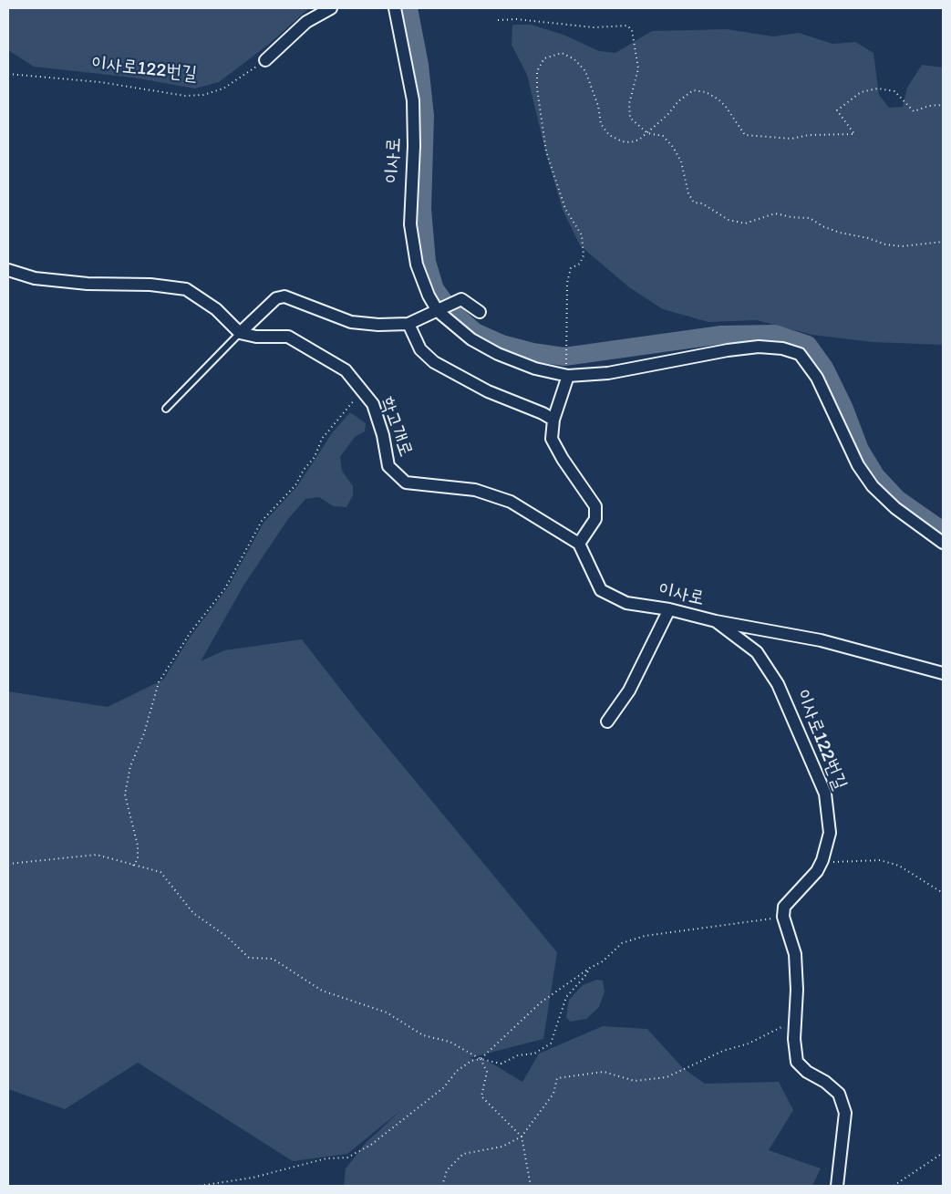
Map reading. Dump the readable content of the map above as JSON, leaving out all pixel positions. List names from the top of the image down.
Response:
{
  "streets": {
    "street": ["이사로122번길", "이사로", "학고개로"]
  },
  "crossings": [
    ["이사로122번길", "이사로"],
    ["이사로", "학고개로"]
  ]
}
